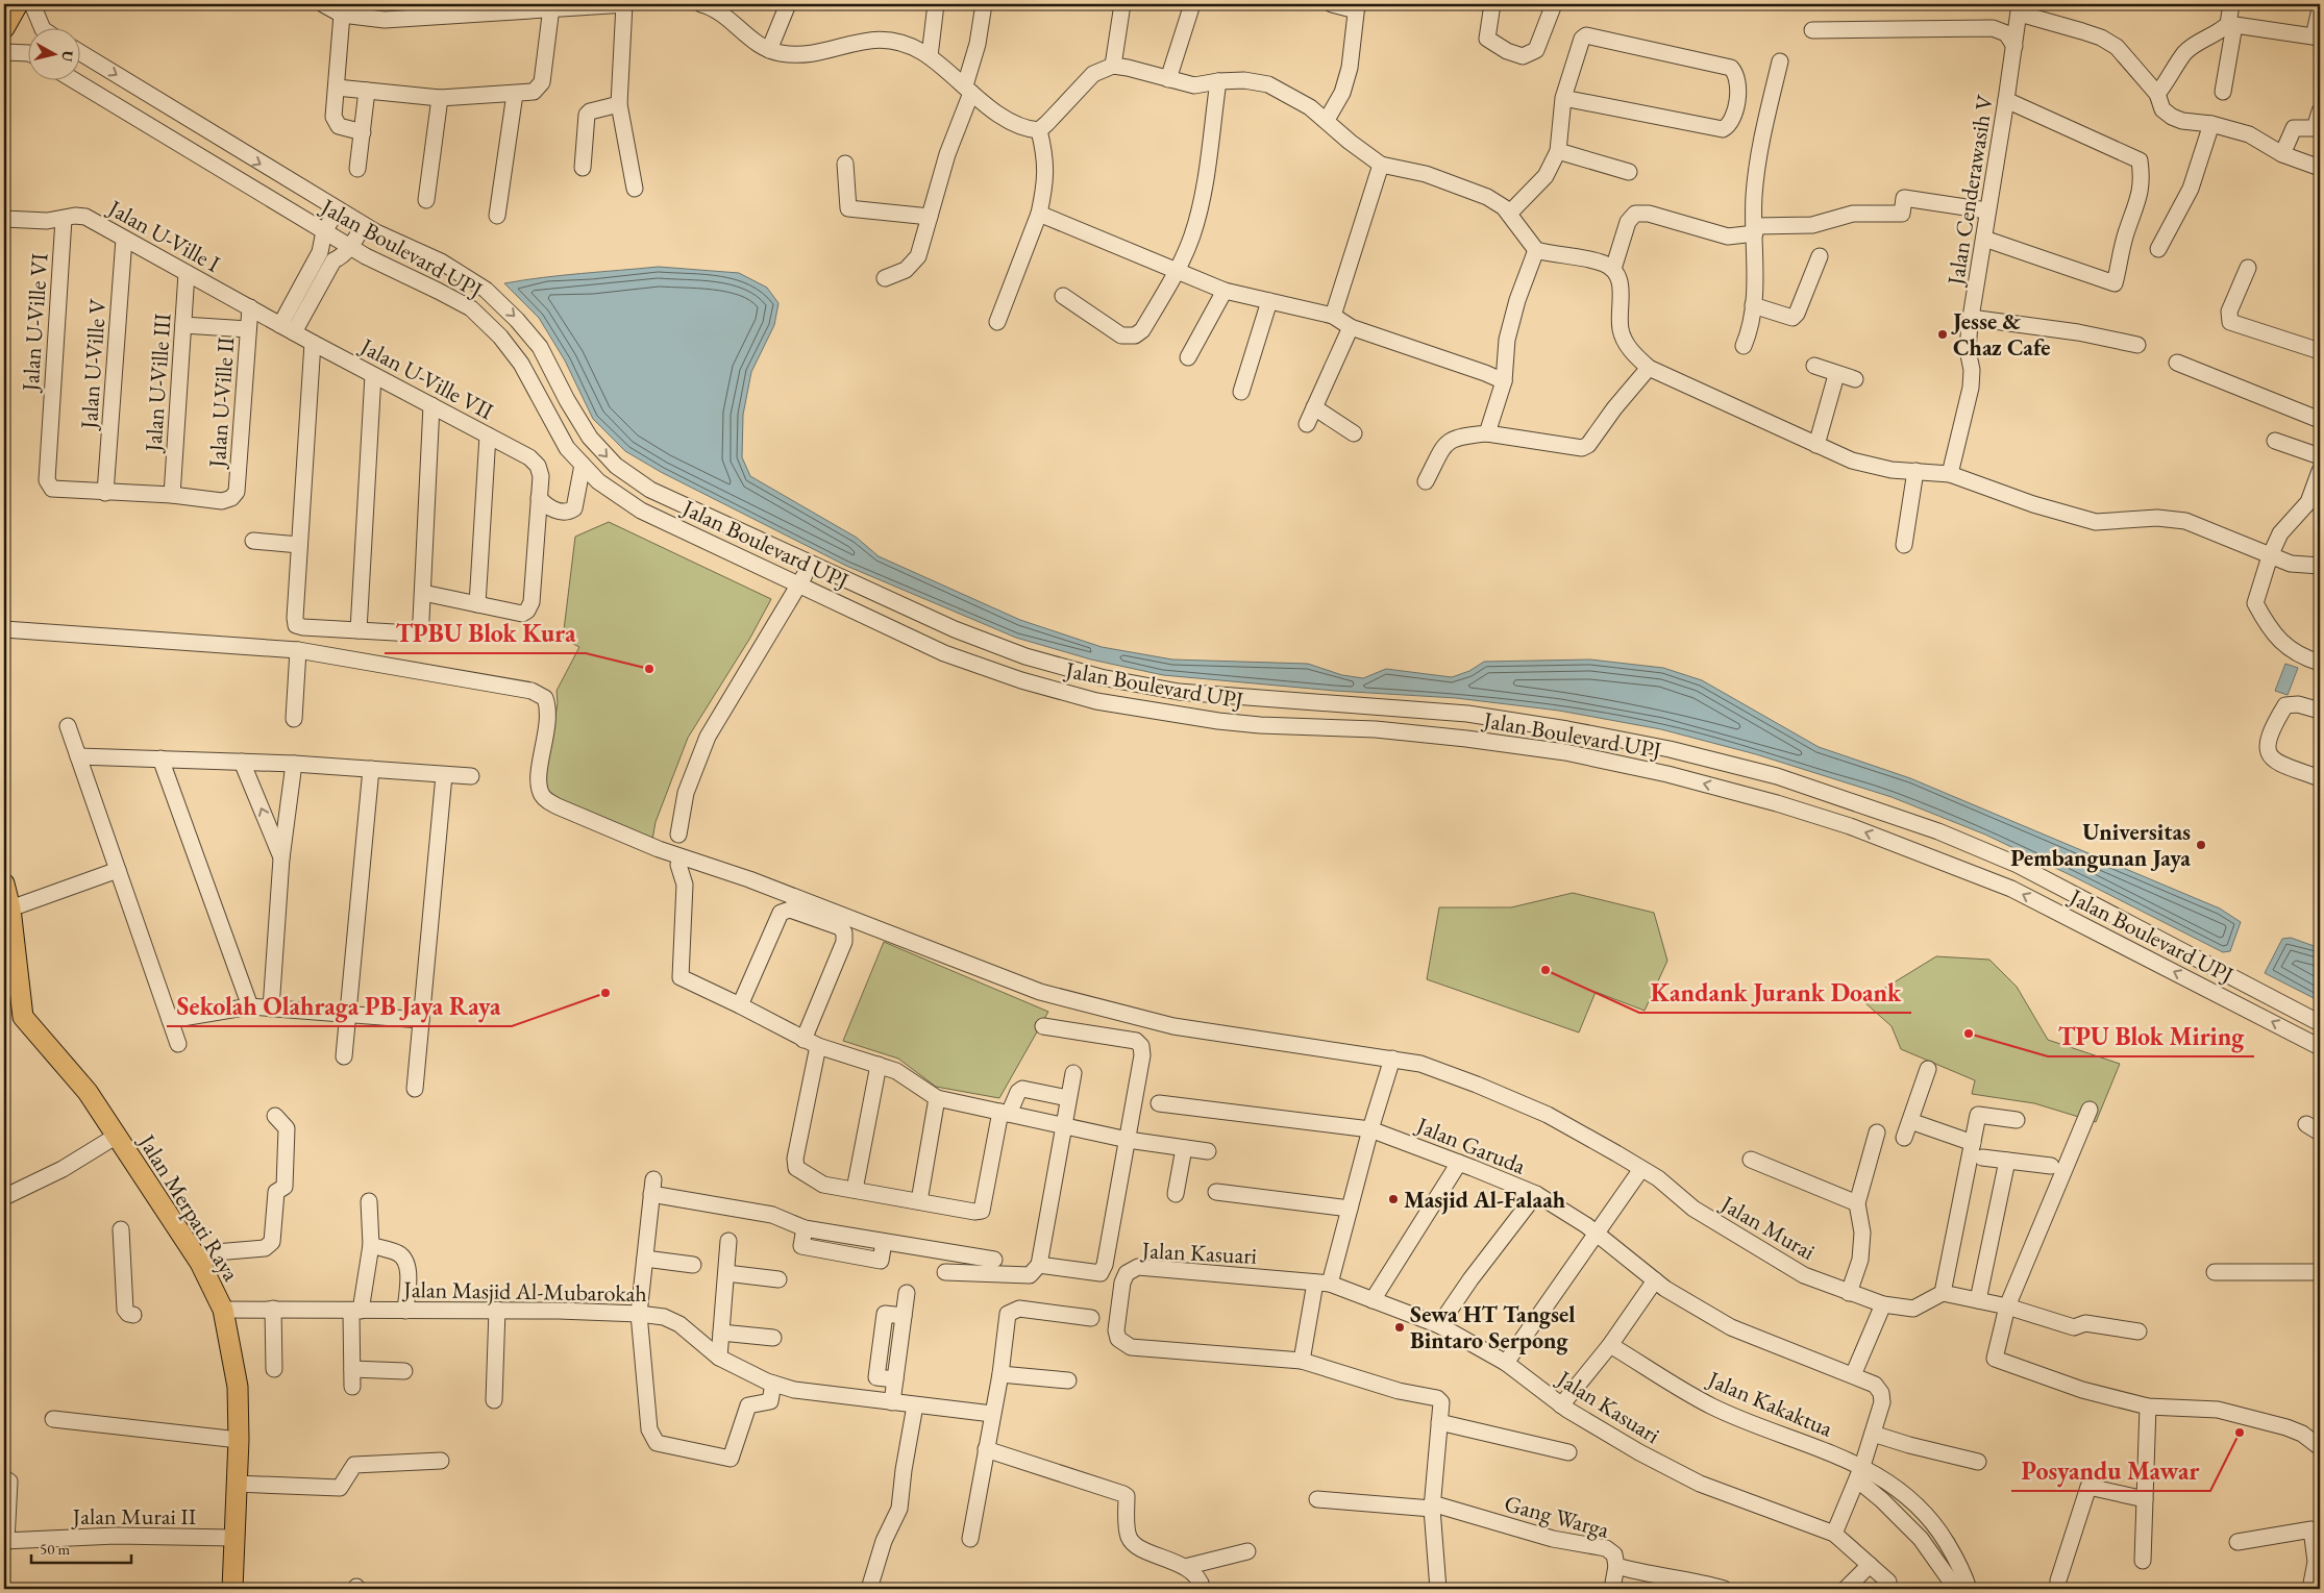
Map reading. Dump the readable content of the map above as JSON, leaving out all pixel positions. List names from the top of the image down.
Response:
{
  "streets": {
    "main road": ["Jalan Merpati Raya"],
    "street": [
      "Jalan Cenderawasih V",
      "Jalan U-Ville I",
      "Jalan Boulevard UPJ",
      "Jalan U-Ville VI",
      "Jalan U-Ville V",
      "Jalan U-Ville VII",
      "Jalan U-Ville III",
      "Jalan U-Ville II",
      "Jalan Garuda",
      "Jalan Murai",
      "Jalan Kasuari",
      "Jalan Masjid Al-Mubarokah",
      "Jalan Kakaktua",
      "Jalan Murai II",
      "Gang Warga"
    ]
  },
  "crossings": [
    ["Jalan U-Ville I", "Jalan U-Ville VI"],
    ["Jalan U-Ville I", "Jalan U-Ville V"],
    ["Jalan U-Ville I", "Jalan U-Ville VII"],
    ["Jalan U-Ville I", "Jalan U-Ville III"],
    ["Jalan U-Ville I", "Jalan U-Ville II"],
    ["Jalan U-Ville VI", "Jalan U-Ville V"],
    ["Jalan U-Ville III", "Jalan U-Ville II"],
    ["Jalan Merpati Raya", "Jalan Masjid Al-Mubarokah"],
    ["Jalan Merpati Raya", "Jalan Murai II"]
  ],
  "places": [
    "Jesse & Chaz Cafe",
    "TPBU Blok Kura",
    "Universitas Pembangunan Jaya",
    "Kandank Jurank Doank",
    "Sekolah Olahraga PB Jaya Raya",
    "TPU Blok Miring",
    "Masjid Al-Falaah",
    "Sewa HT Tangsel Bintaro Serpong",
    "Posyandu Mawar"
  ],
  "scale_bar": "50 m",
  "north": "right"
}
